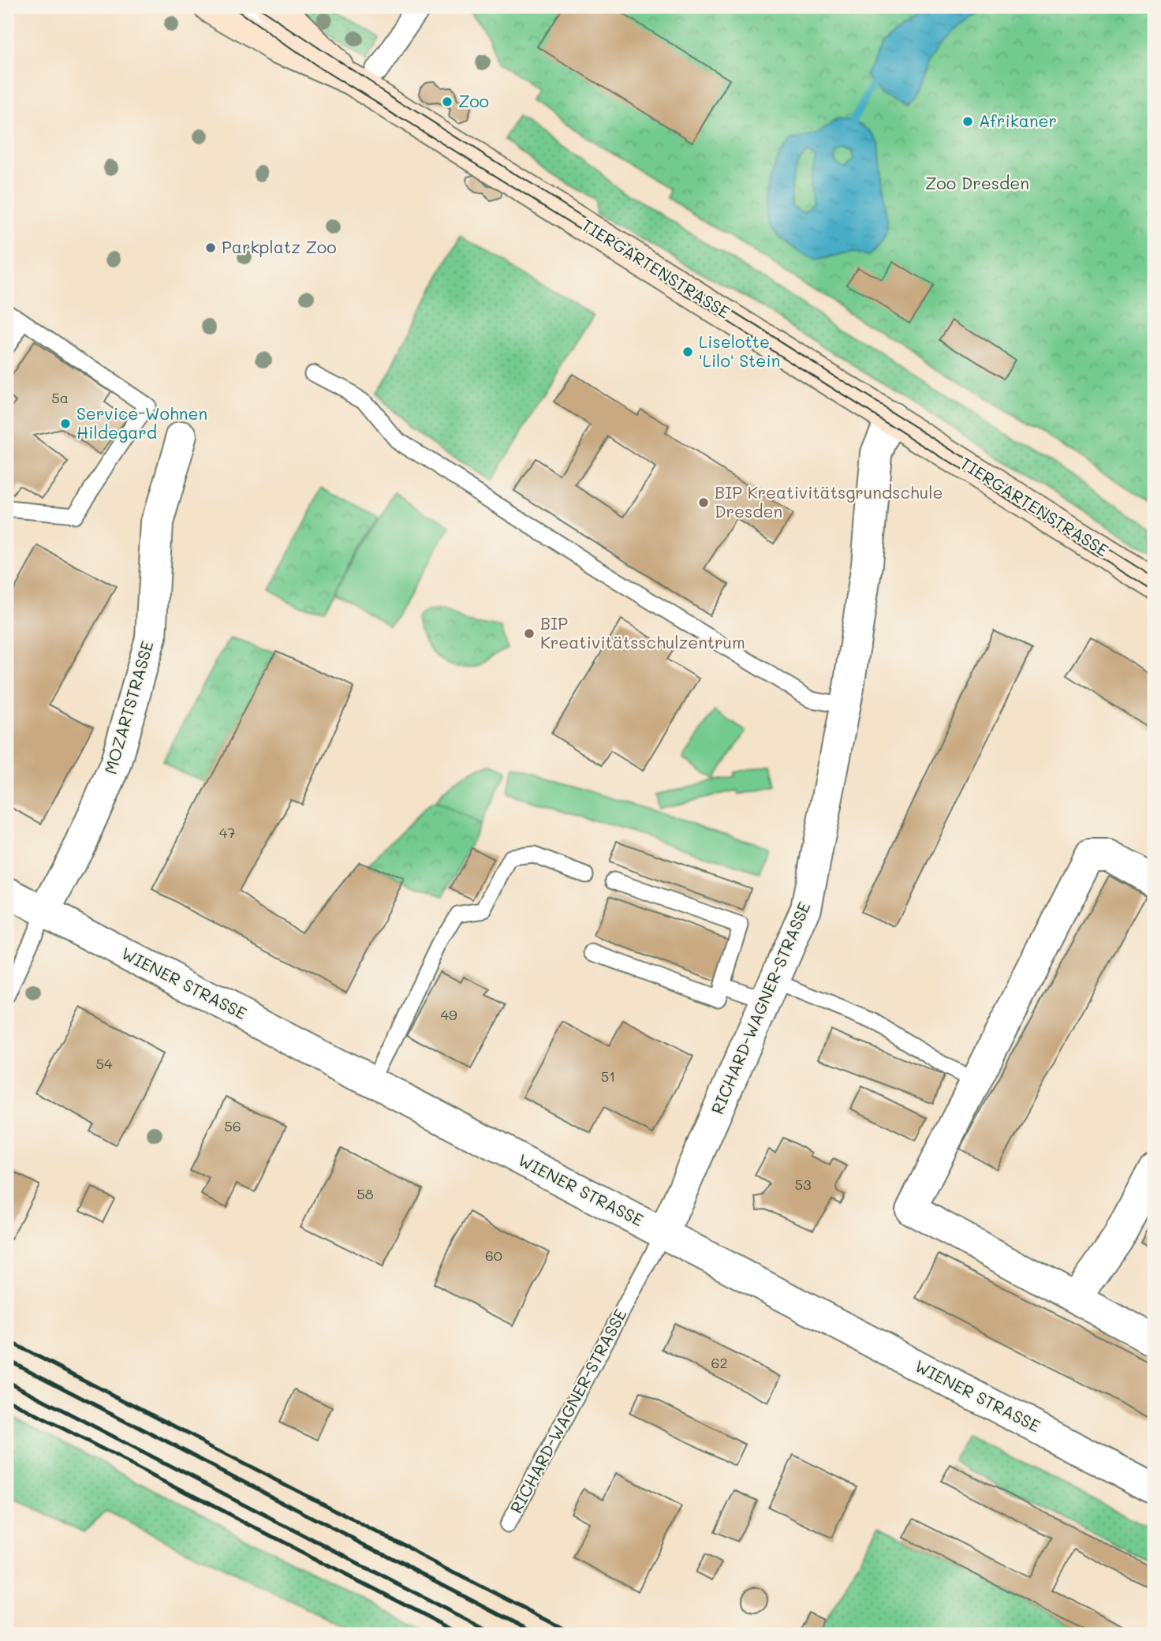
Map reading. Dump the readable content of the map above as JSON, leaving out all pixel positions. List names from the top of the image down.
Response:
{
  "streets": {
    "main road": ["TIERGARTENSTRASSE"],
    "street": ["MOZARTSTRASSE", "WIENER STRASSE", "RICHARD-WAGNER-STRASSE"]
  },
  "crossings": [
    ["TIERGARTENSTRASSE", "RICHARD-WAGNER-STRASSE"],
    ["MOZARTSTRASSE", "WIENER STRASSE"],
    ["WIENER STRASSE", "RICHARD-WAGNER-STRASSE"]
  ],
  "parks": ["Zoo Dresden"],
  "places": [
    "Zoo",
    "Afrikaner",
    "Parkplatz Zoo",
    "Liselotte 'Lilo' Stein",
    "Service-Wohnen Hildegard",
    "BIP Kreativitätsgrundschule Dresden",
    "BIP Kreativitätsschulzentrum"
  ],
  "house_numbers": [
    "5a",
    "47",
    "49",
    "54",
    "51",
    "56",
    "53",
    "58",
    "60",
    "62"
  ]
}
